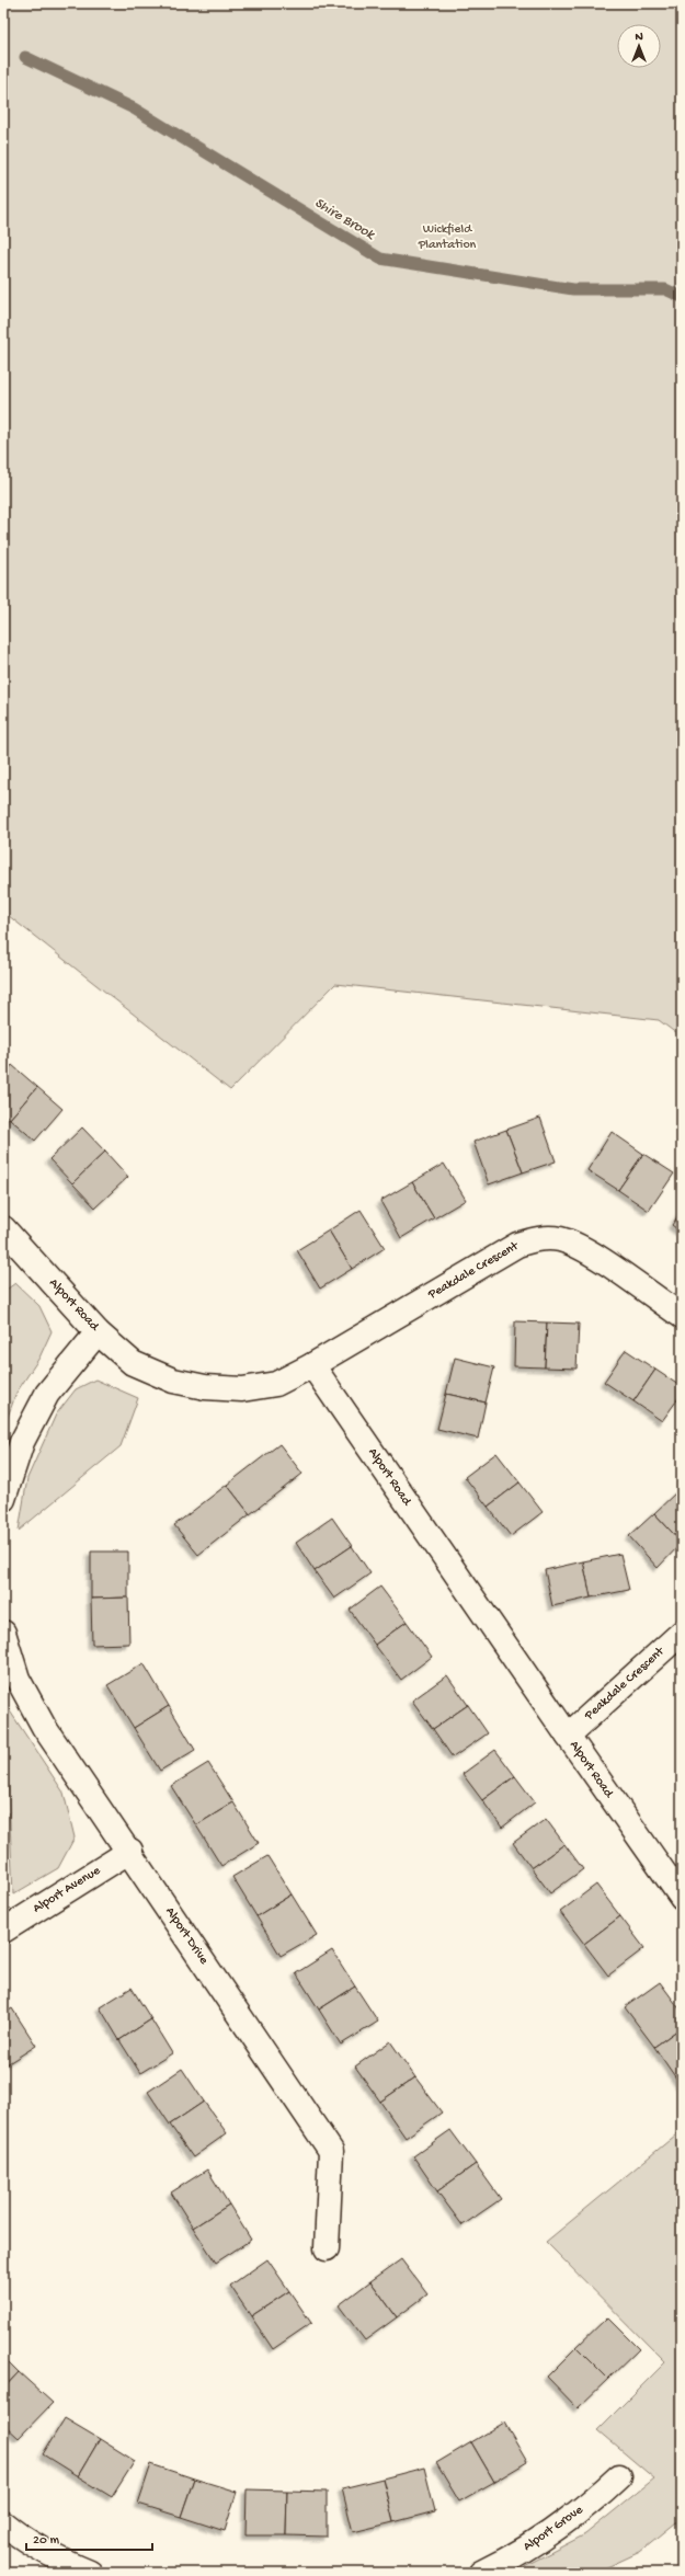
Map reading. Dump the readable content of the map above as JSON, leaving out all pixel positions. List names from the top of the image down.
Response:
{
  "streets": {
    "street": [
      "Peakdale Crescent",
      "Alport Road",
      "Alport Avenue",
      "Alport Drive",
      "Alport Grove"
    ]
  },
  "crossings": [
    ["Peakdale Crescent", "Alport Road"],
    ["Alport Avenue", "Alport Drive"]
  ],
  "water": ["Shire Brook"],
  "parks": ["Wickfield Plantation"],
  "scale_bar": "20 m",
  "north": "top"
}
